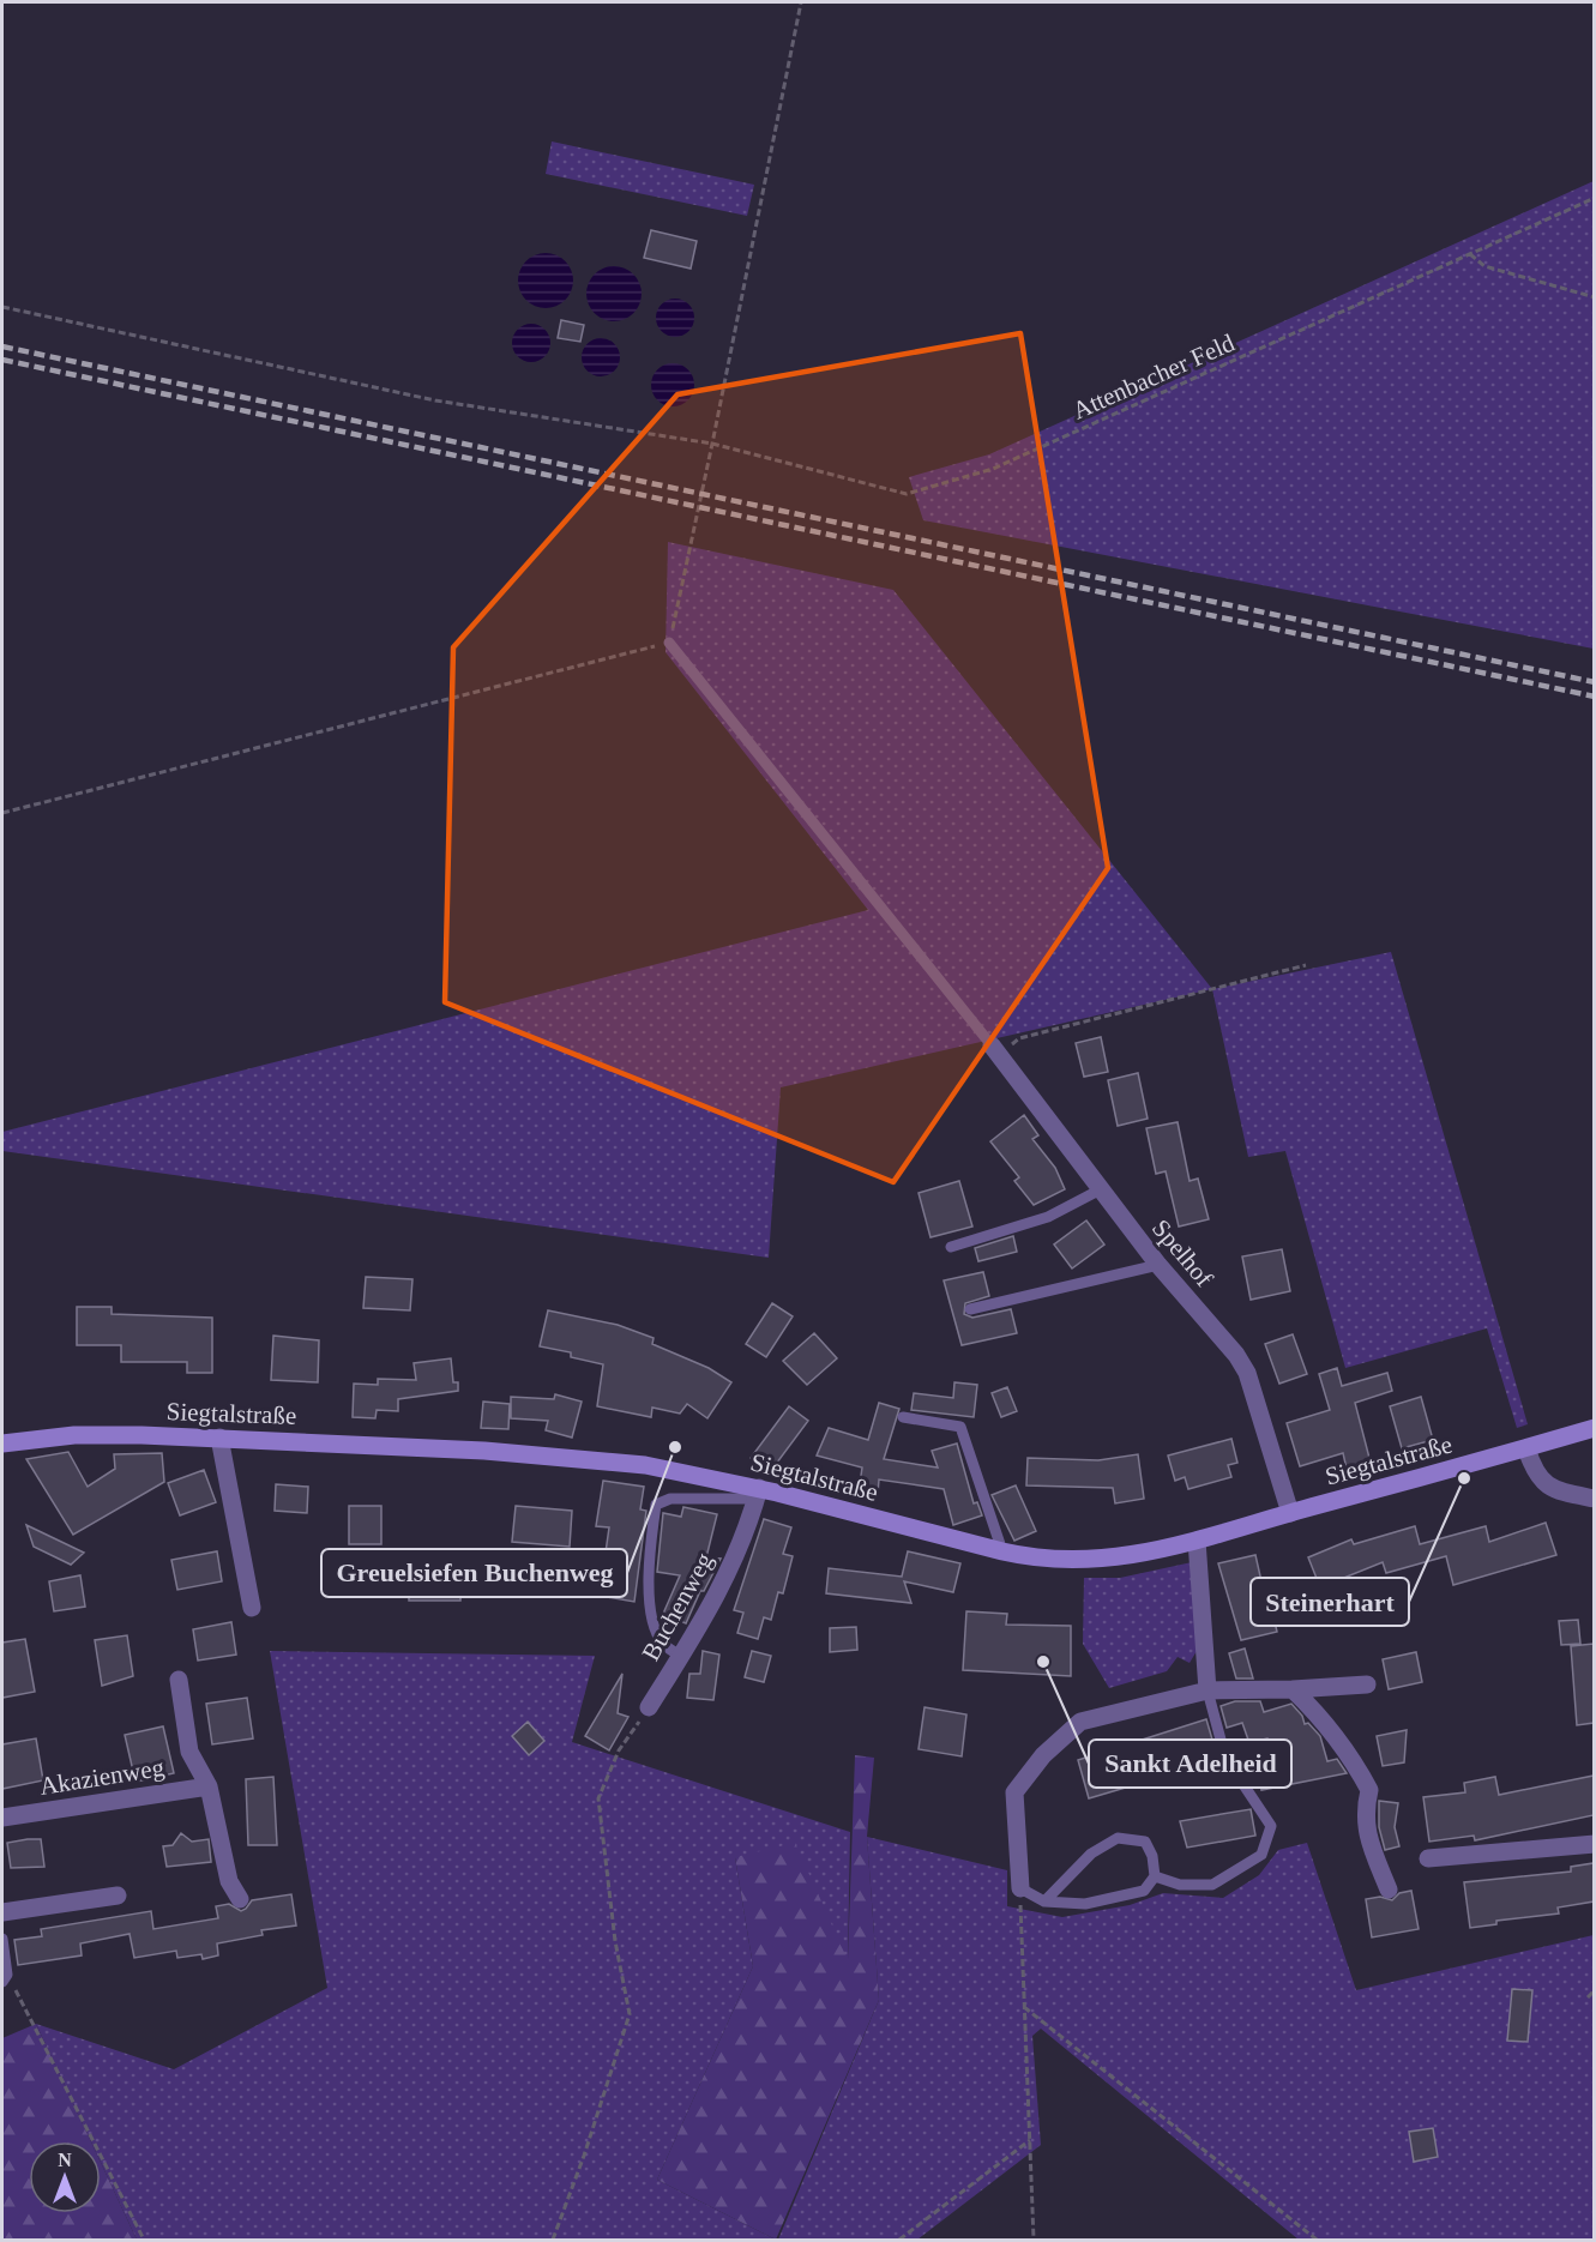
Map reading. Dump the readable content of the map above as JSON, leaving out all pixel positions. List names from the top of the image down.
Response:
{
  "streets": {
    "main road": ["Siegtalstraße"],
    "street": ["Spelhof", "Buchenweg", "Akazienweg"],
    "path": ["Attenbacher Feld"]
  },
  "crossings": [
    ["Spelhof", "Siegtalstraße"],
    ["Siegtalstraße", "Buchenweg"]
  ],
  "places": ["Greuelsiefen Buchenweg", "Steinerhart", "Sankt Adelheid"],
  "north": "top"
}
